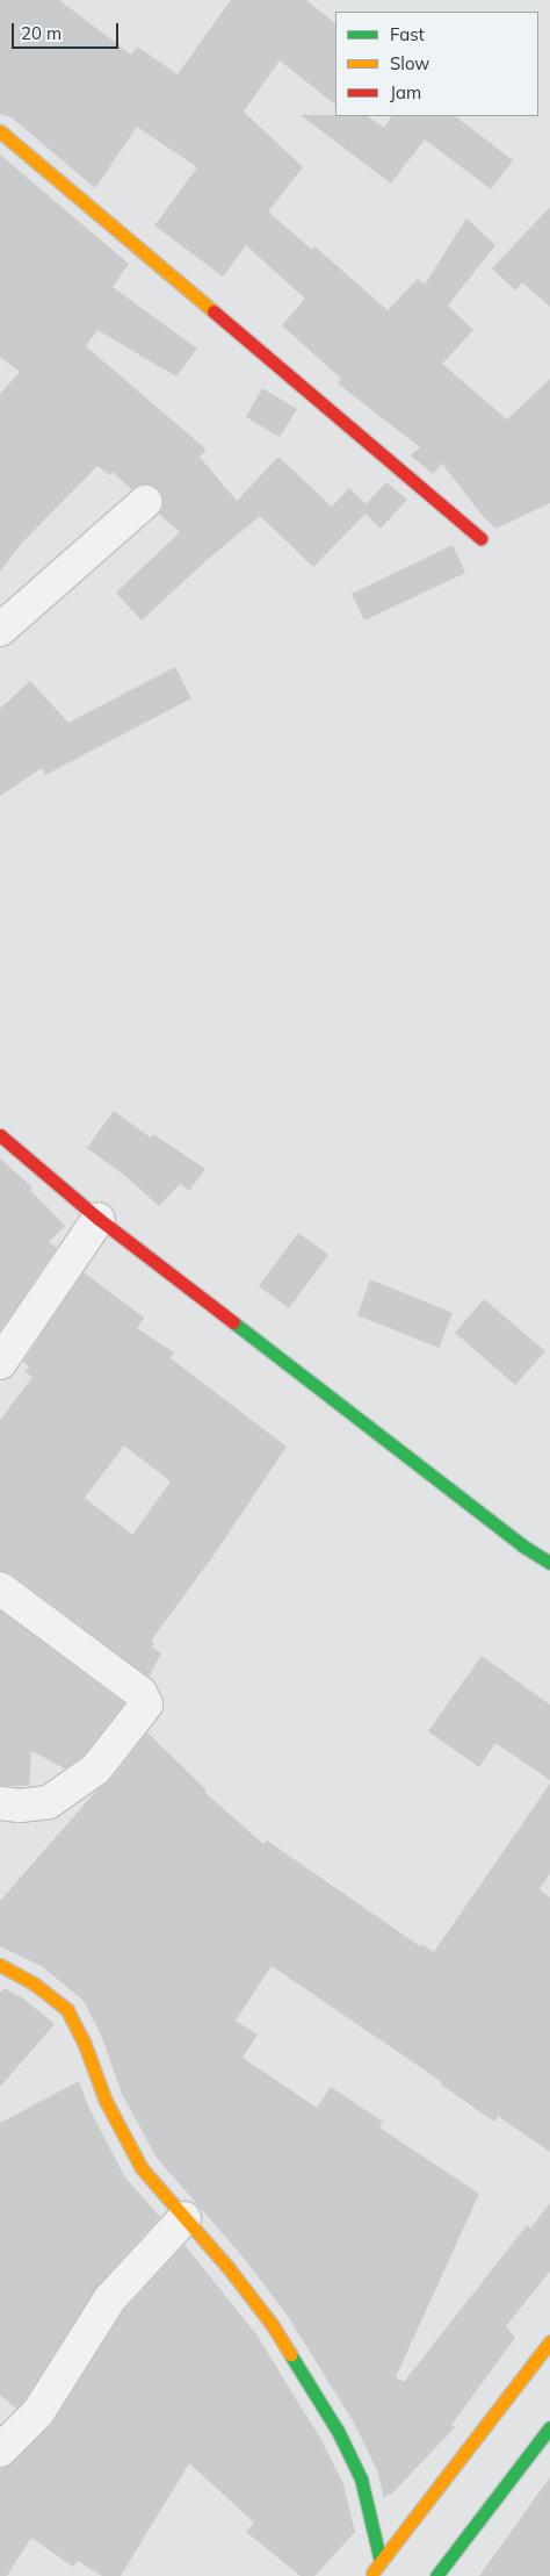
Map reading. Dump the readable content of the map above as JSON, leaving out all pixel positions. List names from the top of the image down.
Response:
{
  "legend": ["Fast", "Slow", "Jam"],
  "scale_bar": "20 m"
}
